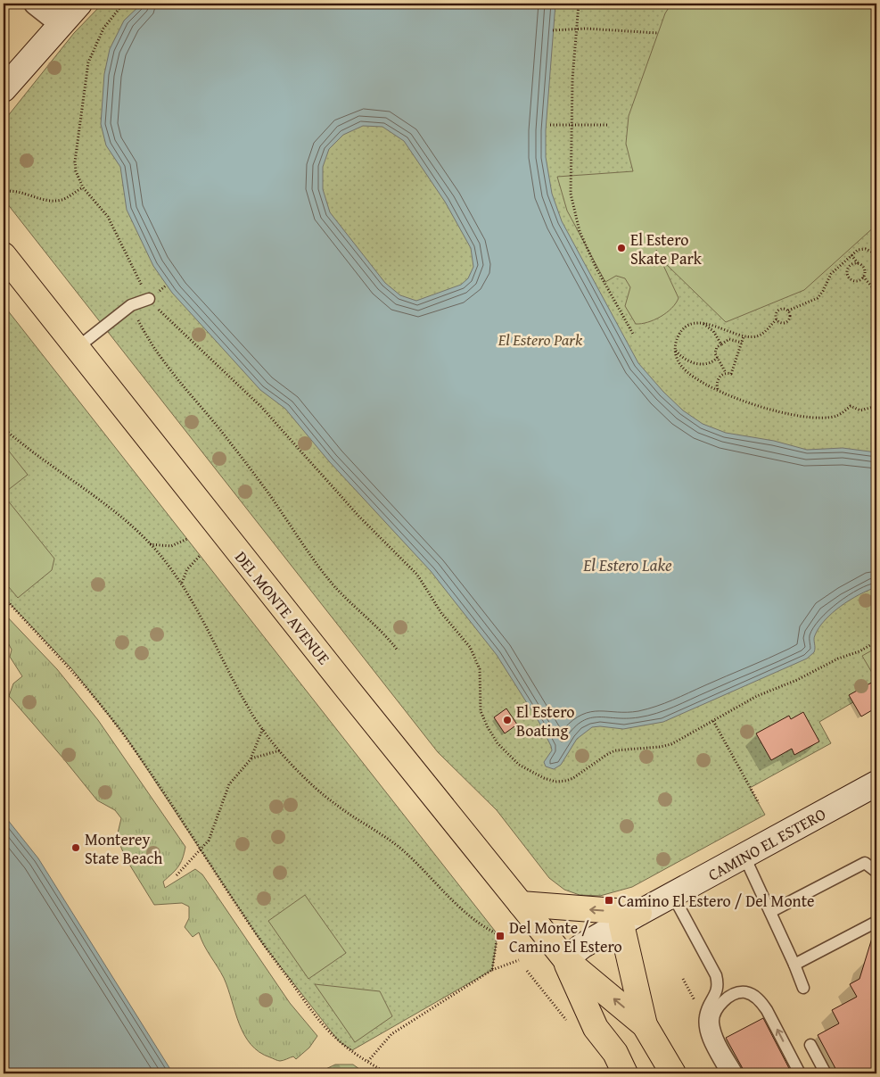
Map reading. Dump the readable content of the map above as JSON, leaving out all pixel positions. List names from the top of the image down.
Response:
{
  "streets": {
    "main road": ["DEL MONTE AVENUE"],
    "street": ["CAMINO EL ESTERO"]
  },
  "crossings": [
    ["DEL MONTE AVENUE", "CAMINO EL ESTERO"]
  ],
  "water": ["El Estero Lake"],
  "parks": ["El Estero Park"],
  "places": {
    "other": ["El Estero Skate Park", "El Estero Boating", "Monterey State Beach"],
    "transit": ["Camino El Estero / Del Monte", "Del Monte / Camino El Estero"]
  }
}
